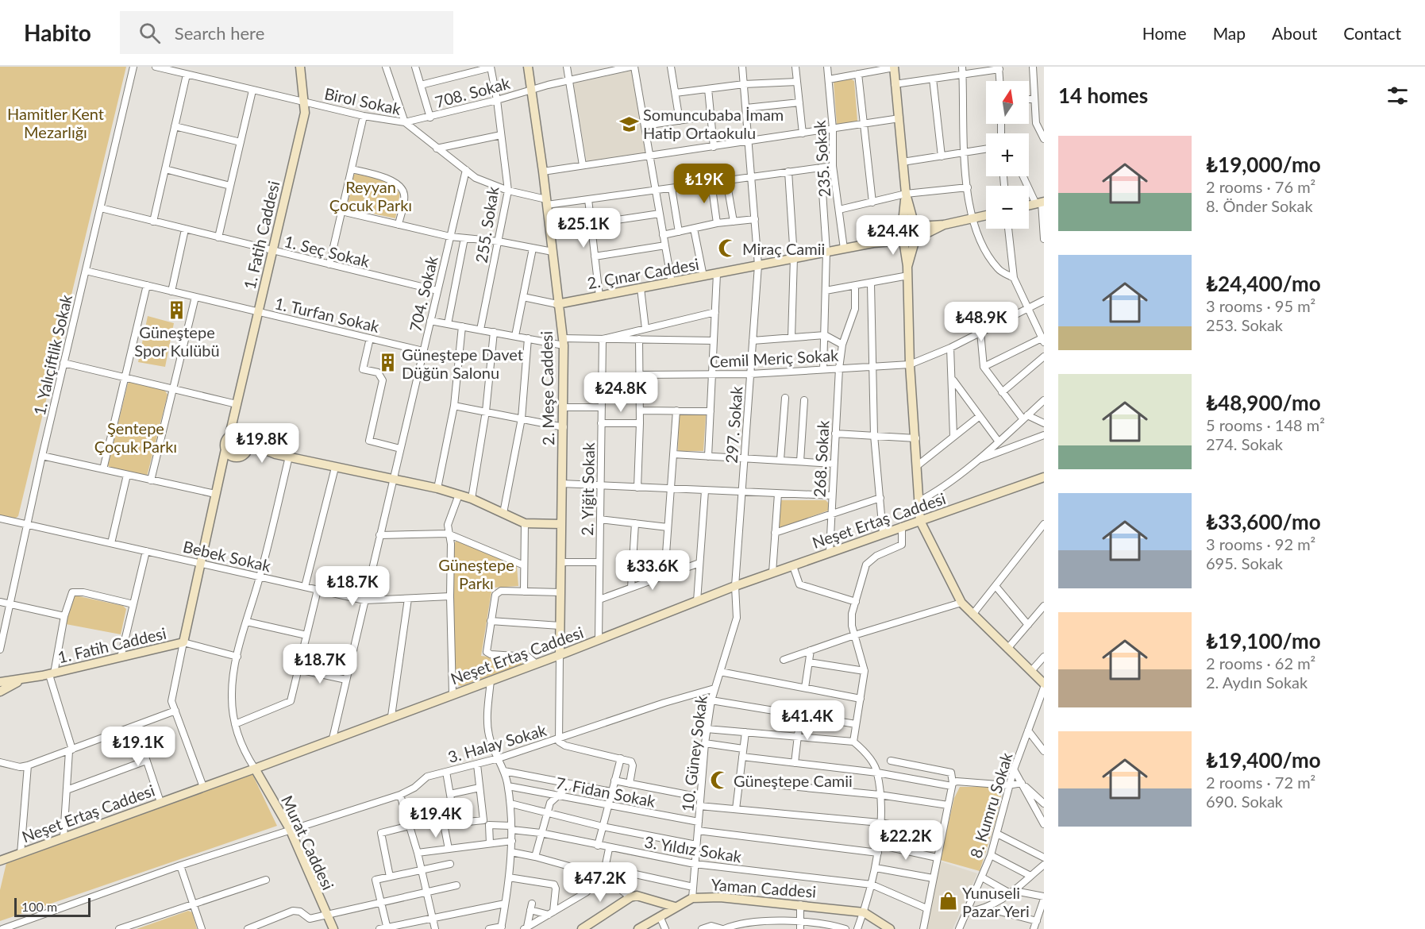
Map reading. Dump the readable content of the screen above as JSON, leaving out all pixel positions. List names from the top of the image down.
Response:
{
  "streets": {
    "street": [
      "708. Sokak",
      "Birol Sokak",
      "235. Sokak",
      "255. Sokak",
      "1. Fatih Caddesi",
      "1. Seç Sokak",
      "2. Çınar Caddesi",
      "704. Sokak",
      "1. Turfan Sokak",
      "1. Yalıçiftlik Sokak",
      "Cemil Meriç Sokak",
      "2. Meşe Caddesi",
      "297. Sokak",
      "268. Sokak",
      "2. Yiğit Sokak",
      "Neşet Ertaş Caddesi",
      "Bebek Sokak",
      "3. Halay Sokak",
      "10. Güney Sokak",
      "7. Fidan Sokak",
      "8. Kumru Sokak",
      "Murat Caddesi",
      "3. Yıldız Sokak",
      "Yaman Caddesi"
    ]
  },
  "crossings": [
    ["708. Sokak", "Birol Sokak"],
    ["708. Sokak", "255. Sokak"],
    ["708. Sokak", "2. Meşe Caddesi"],
    ["Birol Sokak", "235. Sokak"],
    ["Birol Sokak", "255. Sokak"],
    ["Birol Sokak", "1. Fatih Caddesi"],
    ["Birol Sokak", "704. Sokak"],
    ["Birol Sokak", "2. Meşe Caddesi"],
    ["Birol Sokak", "297. Sokak"],
    ["235. Sokak", "2. Çınar Caddesi"],
    ["235. Sokak", "Cemil Meriç Sokak"],
    ["1. Fatih Caddesi", "1. Seç Sokak"],
    ["1. Fatih Caddesi", "1. Turfan Sokak"],
    ["1. Fatih Caddesi", "Bebek Sokak"],
    ["1. Seç Sokak", "704. Sokak"],
    ["1. Seç Sokak", "1. Yalıçiftlik Sokak"],
    ["2. Çınar Caddesi", "2. Meşe Caddesi"],
    ["2. Çınar Caddesi", "297. Sokak"],
    ["704. Sokak", "1. Turfan Sokak"],
    ["704. Sokak", "Neşet Ertaş Caddesi"],
    ["704. Sokak", "Bebek Sokak"],
    ["1. Turfan Sokak", "1. Yalıçiftlik Sokak"],
    ["1. Yalıçiftlik Sokak", "Bebek Sokak"],
    ["Cemil Meriç Sokak", "297. Sokak"],
    ["Cemil Meriç Sokak", "268. Sokak"],
    ["2. Meşe Caddesi", "Neşet Ertaş Caddesi"],
    ["297. Sokak", "Neşet Ertaş Caddesi"],
    ["297. Sokak", "10. Güney Sokak"],
    ["268. Sokak", "Neşet Ertaş Caddesi"],
    ["2. Yiğit Sokak", "Neşet Ertaş Caddesi"],
    ["Neşet Ertaş Caddesi", "10. Güney Sokak"],
    ["Neşet Ertaş Caddesi", "Murat Caddesi"],
    ["3. Halay Sokak", "10. Güney Sokak"],
    ["3. Halay Sokak", "Murat Caddesi"],
    ["10. Güney Sokak", "7. Fidan Sokak"],
    ["10. Güney Sokak", "3. Yıldız Sokak"],
    ["10. Güney Sokak", "Yaman Caddesi"]
  ],
  "parks": [
    "Hamitler Kent Mezarlığı",
    "Reyyan Çocuk Parkı",
    "Şentepe Çoçuk Parkı",
    "Güneştepe Parkı"
  ],
  "places": {
    "school or university": ["Somuncubaba İmam Hatip Ortaokulu"],
    "mosque": ["Miraç Camii", "Güneştepe Camii"],
    "building": ["Güneştepe Spor Kulübü", "Güneştepe Davet Düğün Salonu"],
    "shop": ["Yunuseli Pazar Yeri"]
  },
  "scale_bar": "100 m",
  "north": "top",
  "page": {
    "header": "Habito",
    "search": "Search here",
    "nav": [
      "Home",
      "Map",
      "About",
      "Contact"
    ],
    "heading": "14 homes",
    "map_buttons": ["+", "−"],
    "list": [
      {
        "name": "₺19,000/mo",
        "note": "2 rooms · 76 m² · 8. Önder Sokak"
      },
      {
        "name": "₺24,400/mo",
        "note": "3 rooms · 95 m² · 253. Sokak"
      },
      {
        "name": "₺48,900/mo",
        "note": "5 rooms · 148 m² · 274. Sokak"
      },
      {
        "name": "₺33,600/mo",
        "note": "3 rooms · 92 m² · 695. Sokak"
      },
      {
        "name": "₺19,100/mo",
        "note": "2 rooms · 62 m² · 2. Aydın Sokak"
      },
      {
        "name": "₺19,400/mo",
        "note": "2 rooms · 72 m² · 690. Sokak"
      }
    ],
    "price": [
      "₺19K",
      "₺25.1K",
      "₺24.4K",
      "₺48.9K",
      "₺24.8K",
      "₺19.8K",
      "₺33.6K",
      "₺18.7K",
      "₺18.7K",
      "₺41.4K",
      "₺19.1K",
      "₺19.4K",
      "₺22.2K",
      "₺47.2K"
    ],
    "scale": "100 m"
  }
}
